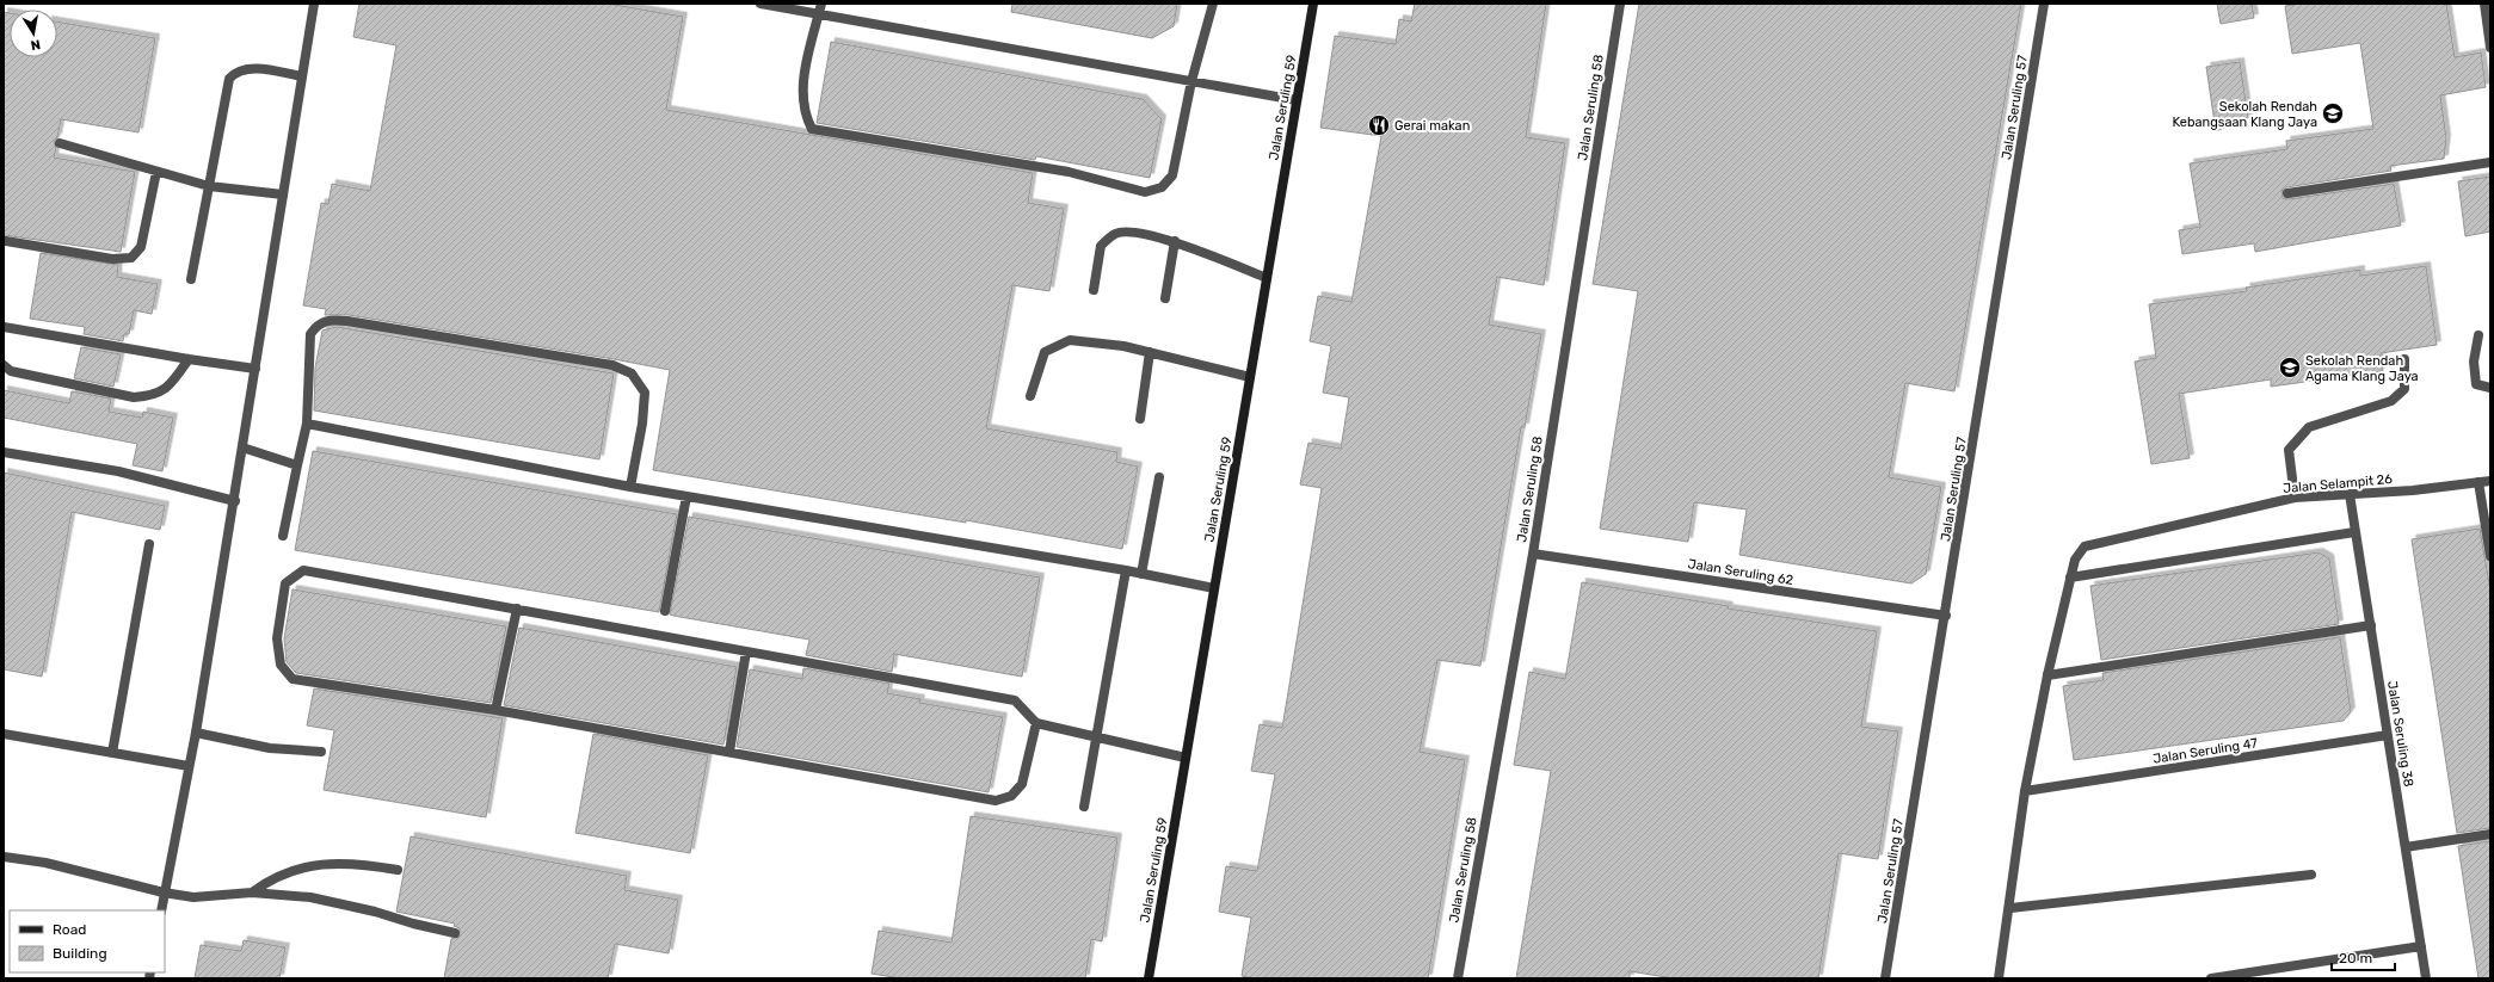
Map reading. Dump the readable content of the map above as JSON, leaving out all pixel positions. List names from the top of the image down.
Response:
{
  "streets": {
    "main road": ["Jalan Seruling 59"],
    "street": [
      "Jalan Seruling 58",
      "Jalan Seruling 57",
      "Jalan Selampit 26",
      "Jalan Seruling 62",
      "Jalan Seruling 38",
      "Jalan Seruling 47"
    ]
  },
  "crossings": [
    ["Jalan Seruling 58", "Jalan Seruling 62"],
    ["Jalan Seruling 57", "Jalan Seruling 62"],
    ["Jalan Selampit 26", "Jalan Seruling 38"],
    ["Jalan Seruling 38", "Jalan Seruling 47"]
  ],
  "places": {
    "school or university": ["Sekolah Rendah Kebangsaan Klang Jaya", "Sekolah Rendah Agama Klang Jaya"],
    "restaurant": ["Gerai makan"]
  },
  "legend": ["Road", "Building"],
  "scale_bar": "20 m",
  "north": "bottom"
}
